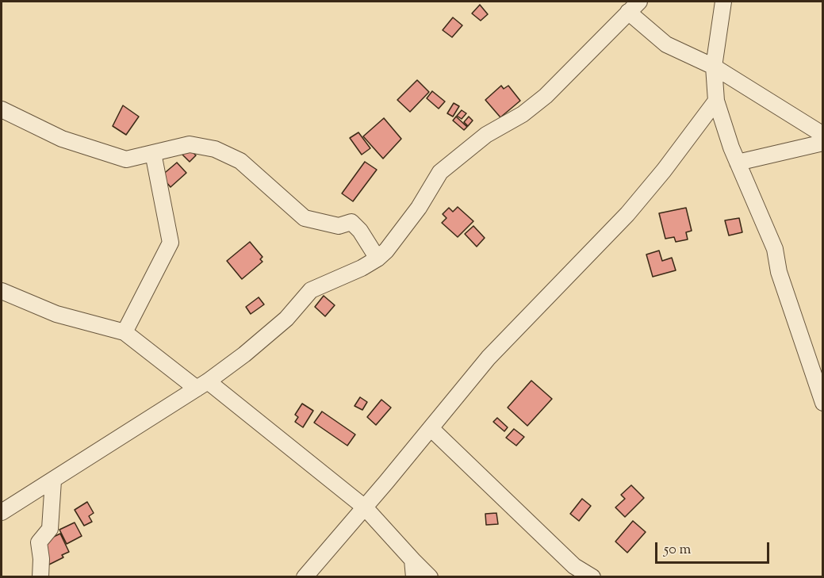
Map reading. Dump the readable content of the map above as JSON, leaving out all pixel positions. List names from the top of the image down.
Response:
{
  "scale_bar": "50 m"
}
